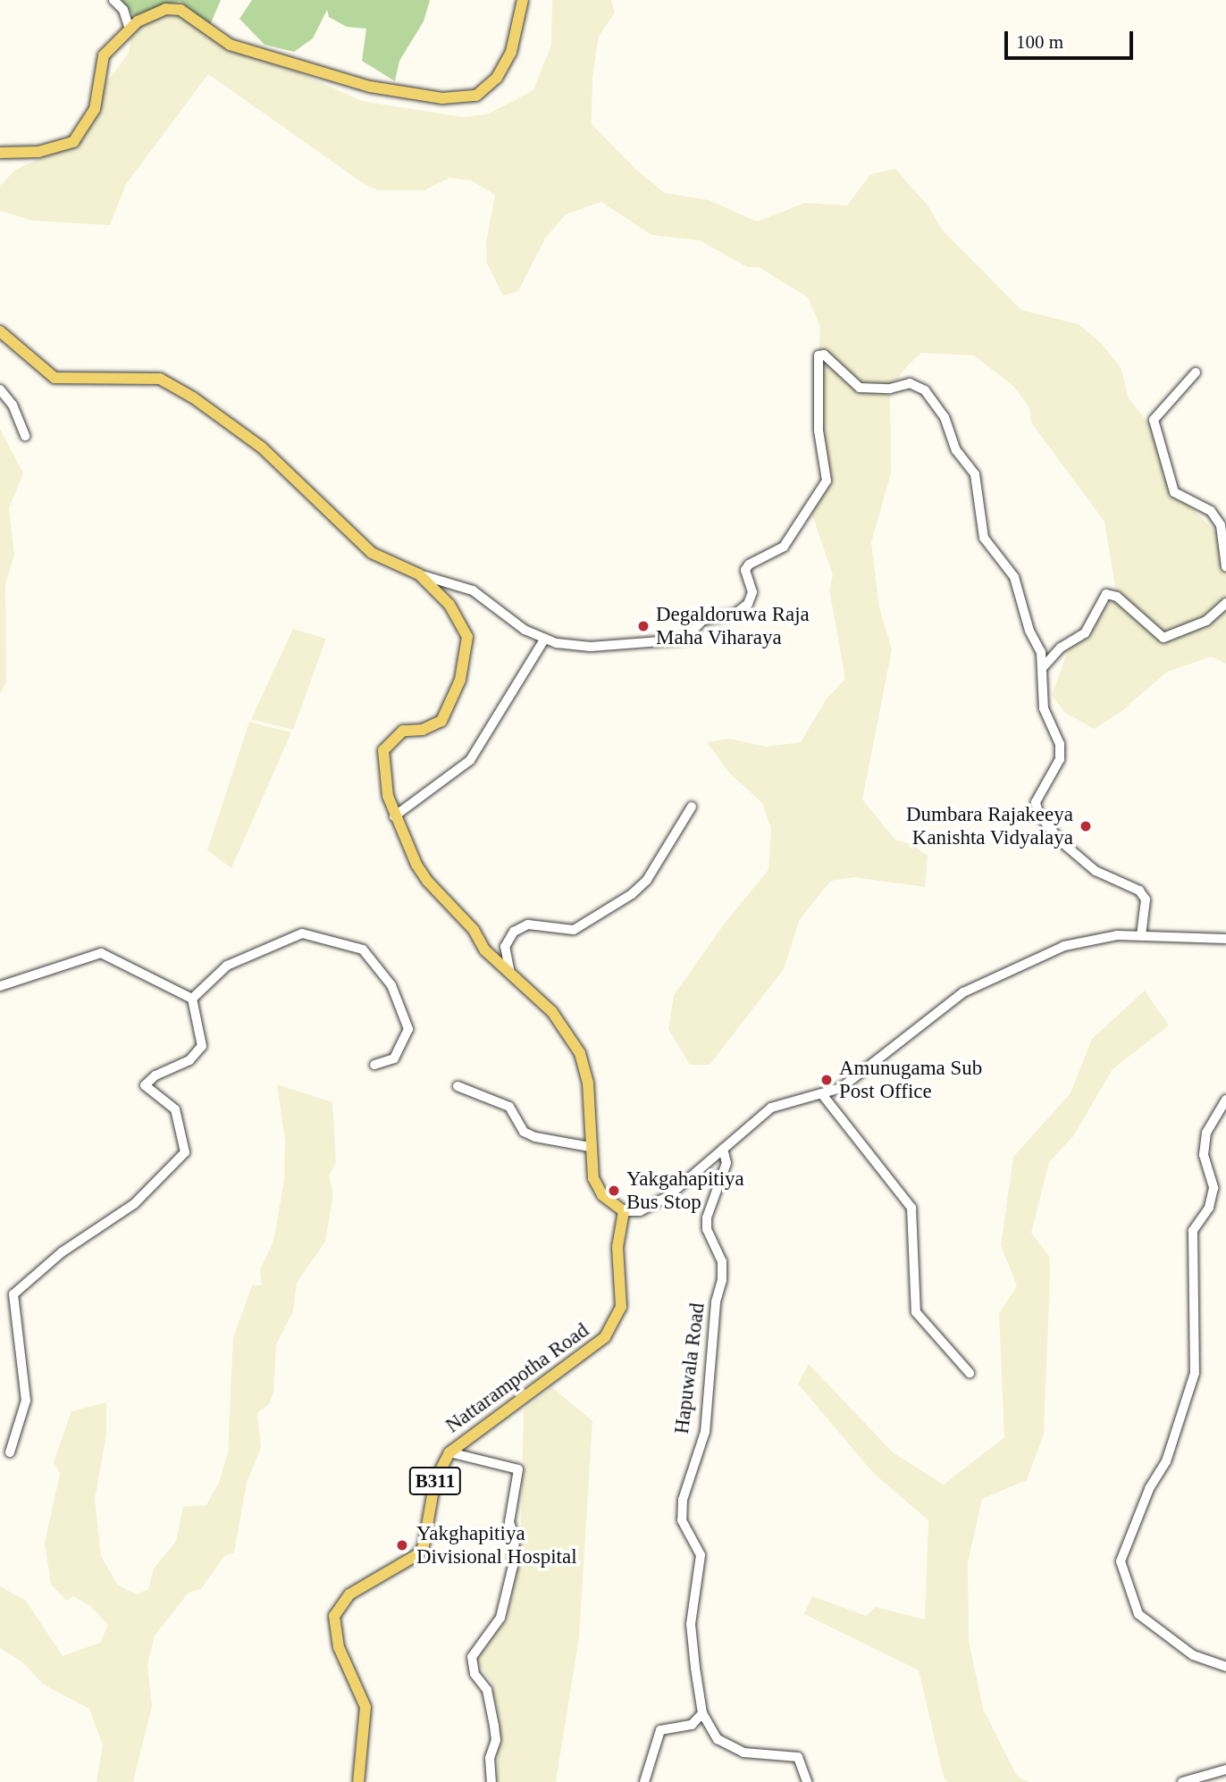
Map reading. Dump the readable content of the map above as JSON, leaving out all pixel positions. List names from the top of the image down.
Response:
{
  "streets": {
    "main road": ["Nattarampotha Road", "B311"],
    "street": ["Hapuwala Road"]
  },
  "places": [
    "Degaldoruwa Raja Maha Viharaya",
    "Dumbara Rajakeeya Kanishta Vidyalaya",
    "Amunugama Sub Post Office",
    "Yakgahapitiya Bus Stop",
    "Yakghapitiya Divisional Hospital"
  ],
  "scale_bar": "100 m"
}
